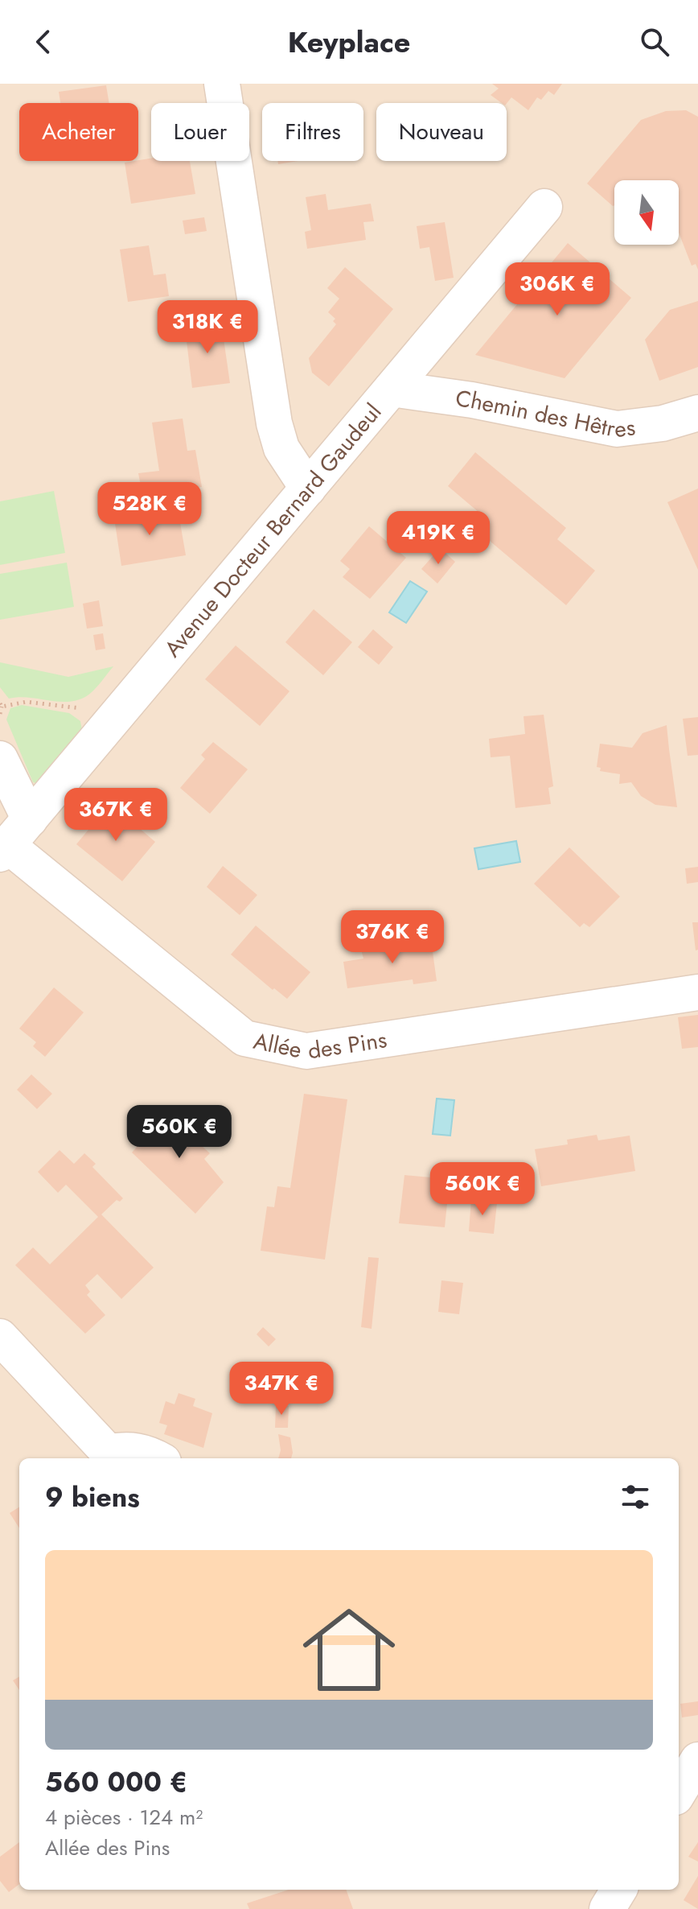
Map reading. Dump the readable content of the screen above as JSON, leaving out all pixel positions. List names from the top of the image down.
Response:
{
  "streets": {
    "street": ["Chemin des Hêtres", "Avenue Docteur Bernard Gaudeul", "Allée des Pins"]
  },
  "crossings": [
    ["Chemin des Hêtres", "Avenue Docteur Bernard Gaudeul"],
    ["Avenue Docteur Bernard Gaudeul", "Allée des Pins"]
  ],
  "north": "bottom",
  "page": {
    "header": "Keyplace",
    "chip": [
      "Acheter",
      "Louer",
      "Filtres",
      "Nouveau"
    ],
    "price": [
      "306K €",
      "318K €",
      "528K €",
      "419K €",
      "367K €",
      "376K €",
      "560K €",
      "560K €",
      "347K €"
    ],
    "heading": "9 biens",
    "list": [
      {
        "name": "560 000 €",
        "note": "4 pièces · 124 m² · Allée des Pins"
      }
    ]
  }
}
